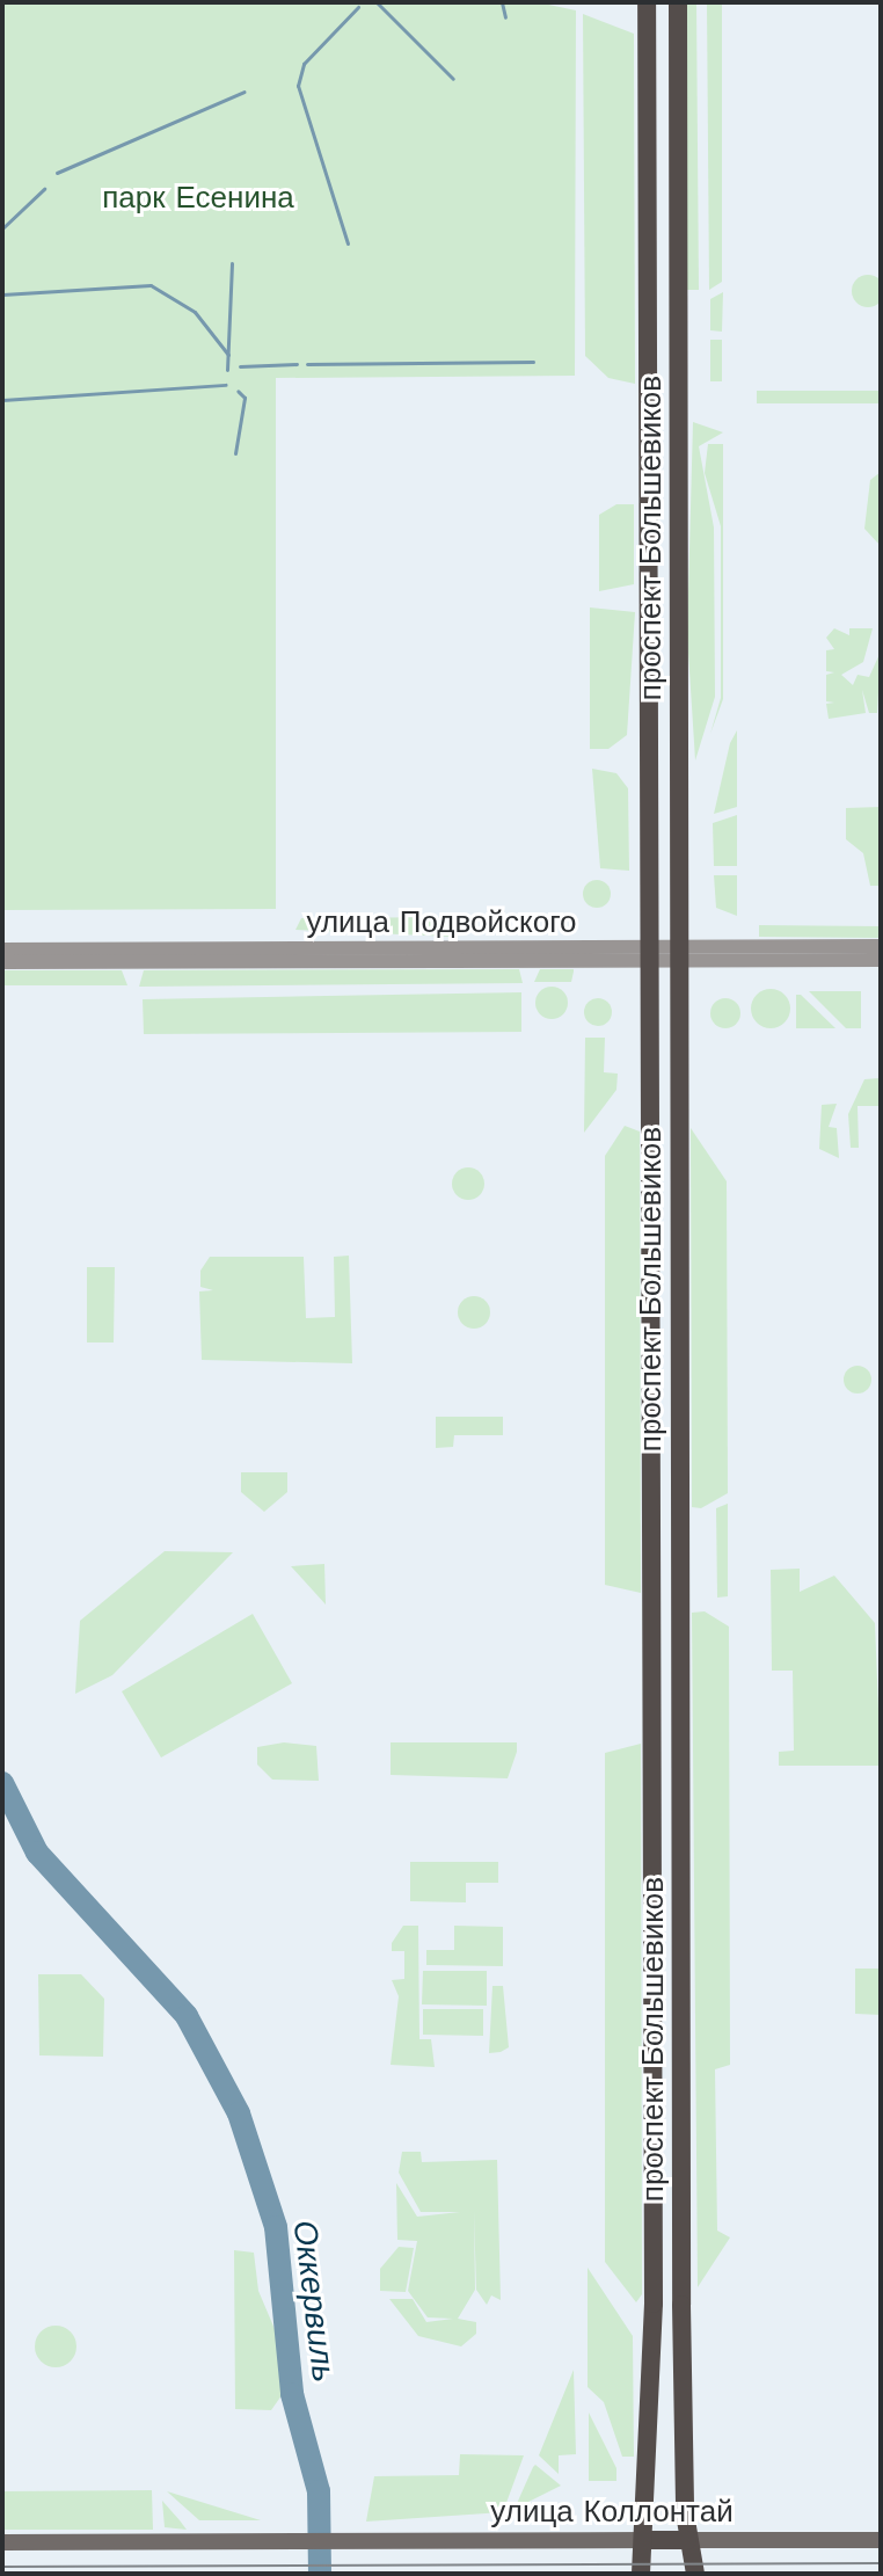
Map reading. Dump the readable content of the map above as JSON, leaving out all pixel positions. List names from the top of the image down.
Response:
{
  "streets": {
    "main road": ["проспект Большевиков", "улица Коллонтай"],
    "street": ["улица Подвойского"]
  },
  "crossings": [
    ["проспект Большевиков", "улица Подвойского"],
    ["проспект Большевиков", "улица Коллонтай"]
  ],
  "water": ["Оккервиль"],
  "parks": ["парк Есенина"]
}
